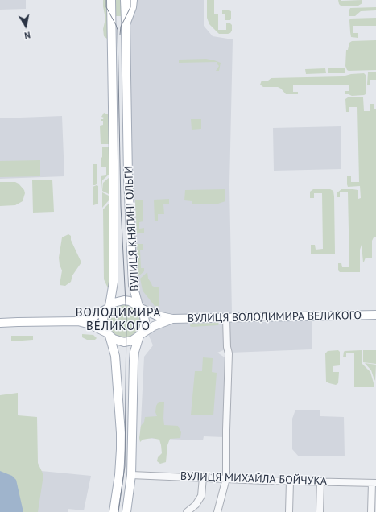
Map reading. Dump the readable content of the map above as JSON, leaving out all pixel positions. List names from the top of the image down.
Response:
{
  "streets": {
    "main road": ["ВУЛИЦЯ КНЯГИНІ ОЛЬГИ", "ВУЛИЦЯ ВОЛОДИМИРА ВЕЛИКОГО"],
    "street": ["ВУЛИЦЯ МИХАЙЛА БОЙЧУКА"]
  },
  "crossings": [
    ["ВУЛИЦЯ КНЯГИНІ ОЛЬГИ", "ВУЛИЦЯ ВОЛОДИМИРА ВЕЛИКОГО"],
    ["ВУЛИЦЯ КНЯГИНІ ОЛЬГИ", "ВУЛИЦЯ МИХАЙЛА БОЙЧУКА"]
  ],
  "districts": ["ВОЛОДИМИРА ВЕЛИКОГО"],
  "north": "bottom"
}
